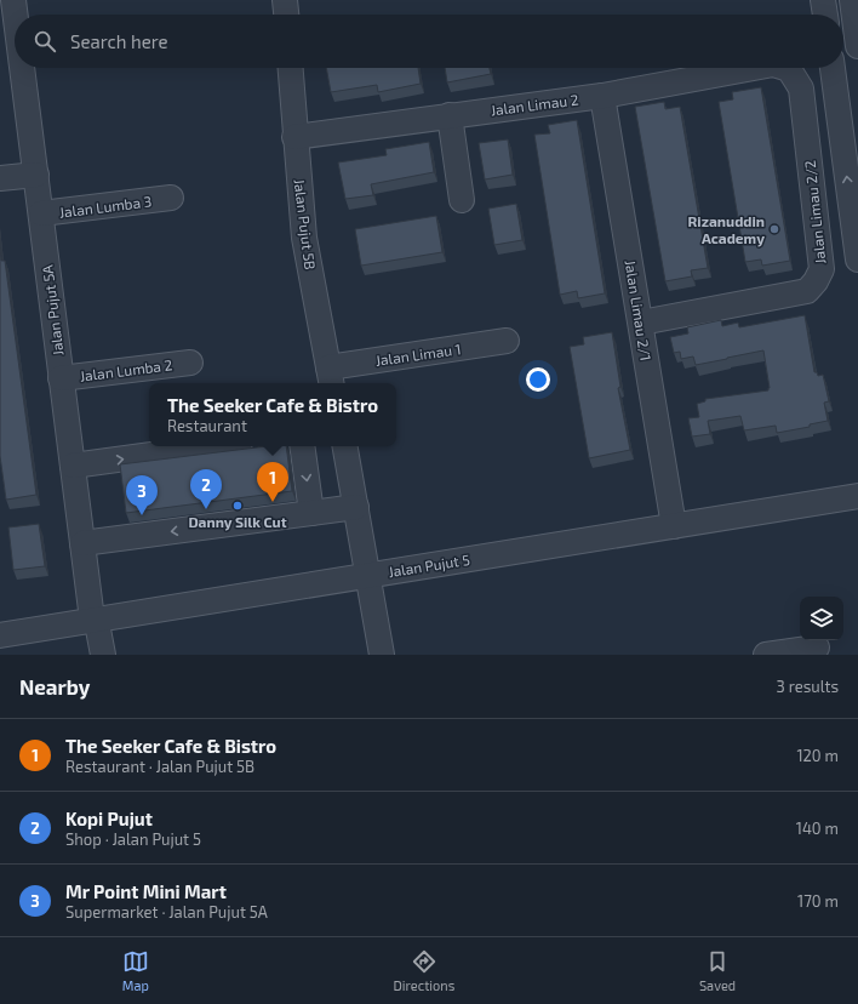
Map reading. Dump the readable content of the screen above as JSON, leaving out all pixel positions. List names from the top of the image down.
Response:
{
  "streets": {
    "street": [
      "Jalan Limau 2",
      "Jalan Lumba 3",
      "Jalan Limau 2/2",
      "Jalan Pujut 5B",
      "Jalan Pujut 5A",
      "Jalan Limau 2/1",
      "Jalan Limau 1",
      "Jalan Lumba 2",
      "Jalan Pujut 5"
    ]
  },
  "crossings": [
    ["Jalan Limau 2", "Jalan Pujut 5B"],
    ["Jalan Limau 2", "Jalan Limau 2/1"],
    ["Jalan Lumba 3", "Jalan Pujut 5A"],
    ["Jalan Limau 2/2", "Jalan Limau 2/1"],
    ["Jalan Pujut 5B", "Jalan Limau 1"],
    ["Jalan Pujut 5A", "Jalan Lumba 2"],
    ["Jalan Pujut 5A", "Jalan Pujut 5"],
    ["Jalan Limau 2/1", "Jalan Pujut 5"]
  ],
  "places": ["Rizanuddin Academy", "Danny Silk Cut"],
  "page": {
    "search": "Search here",
    "popup": ["The Seeker Cafe & Bistro", "Restaurant"],
    "pins": ["1", "2", "3"],
    "heading": ["Nearby", "3 results"],
    "list": [
      {
        "mark": "1",
        "name": "The Seeker Cafe & Bistro",
        "note": "Restaurant · Jalan Pujut 5B",
        "value": "120 m"
      },
      {
        "mark": "2",
        "name": "Kopi Pujut",
        "note": "Shop · Jalan Pujut 5",
        "value": "140 m"
      },
      {
        "mark": "3",
        "name": "Mr Point Mini Mart",
        "note": "Supermarket · Jalan Pujut 5A",
        "value": "170 m"
      }
    ],
    "nav": ["Map", "Directions", "Saved"]
  }
}
